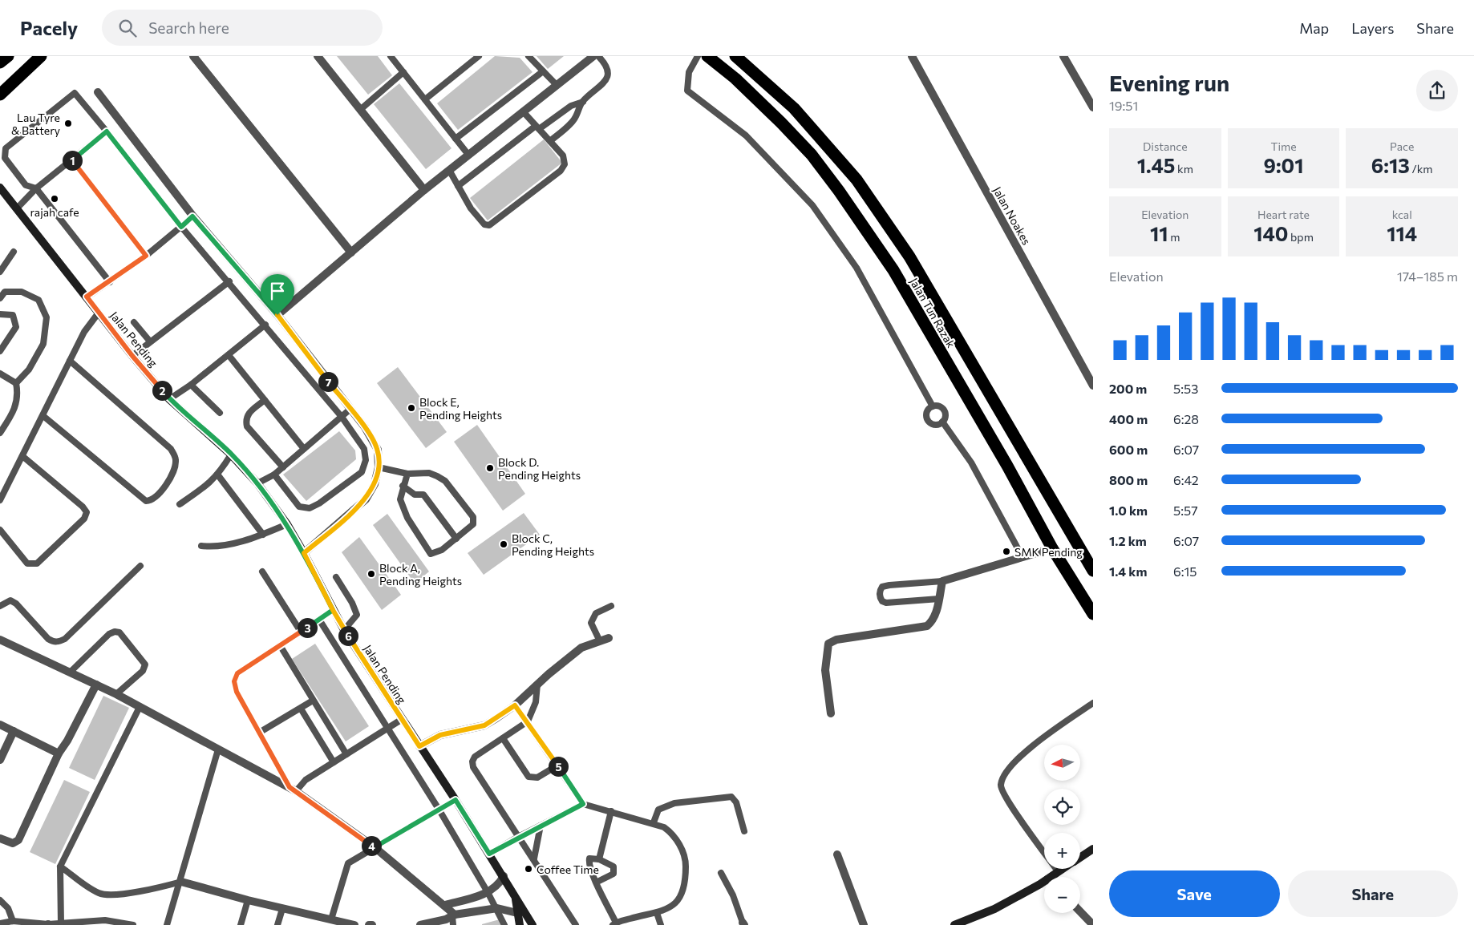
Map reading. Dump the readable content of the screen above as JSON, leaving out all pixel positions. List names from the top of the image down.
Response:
{
  "streets": {
    "highway": ["Jalan Tun Razak"],
    "street": ["Jalan Noakes", "Jalan Pending"]
  },
  "places": [
    "Lau Tyre & Battery",
    "rajah cafe",
    "Block E, Pending Heights",
    "Block D. Pending Heights",
    "Block C, Pending Heights",
    "SMK Pending",
    "Block A, Pending Heights",
    "Coffee Time"
  ],
  "north": "left",
  "page": {
    "header": "Pacely",
    "search": "Search here",
    "nav": ["Map", "Layers", "Share"],
    "heading": ["Evening run", "19:51"],
    "stats": [
      ["Distance", "1.45 km"],
      ["Time", "9:01"],
      ["Pace", "6:13 /km"],
      ["Elevation", "11 m"],
      ["Heart rate", "140 bpm"],
      ["kcal", "114"]
    ],
    "pins": [
      "1",
      "7",
      "2",
      "3",
      "6",
      "5",
      "4"
    ],
    "chart": ["Elevation", "174–185 m"],
    "list": [
      {
        "name": "200 m",
        "note": "5:53"
      },
      {
        "name": "400 m",
        "note": "6:28"
      },
      {
        "name": "600 m",
        "note": "6:07"
      },
      {
        "name": "800 m",
        "note": "6:42"
      },
      {
        "name": "1.0 km",
        "note": "5:57"
      },
      {
        "name": "1.2 km",
        "note": "6:07"
      },
      {
        "name": "1.4 km",
        "note": "6:15"
      }
    ],
    "map_buttons": ["+", "−"],
    "buttons": ["Save", "Share"]
  }
}
